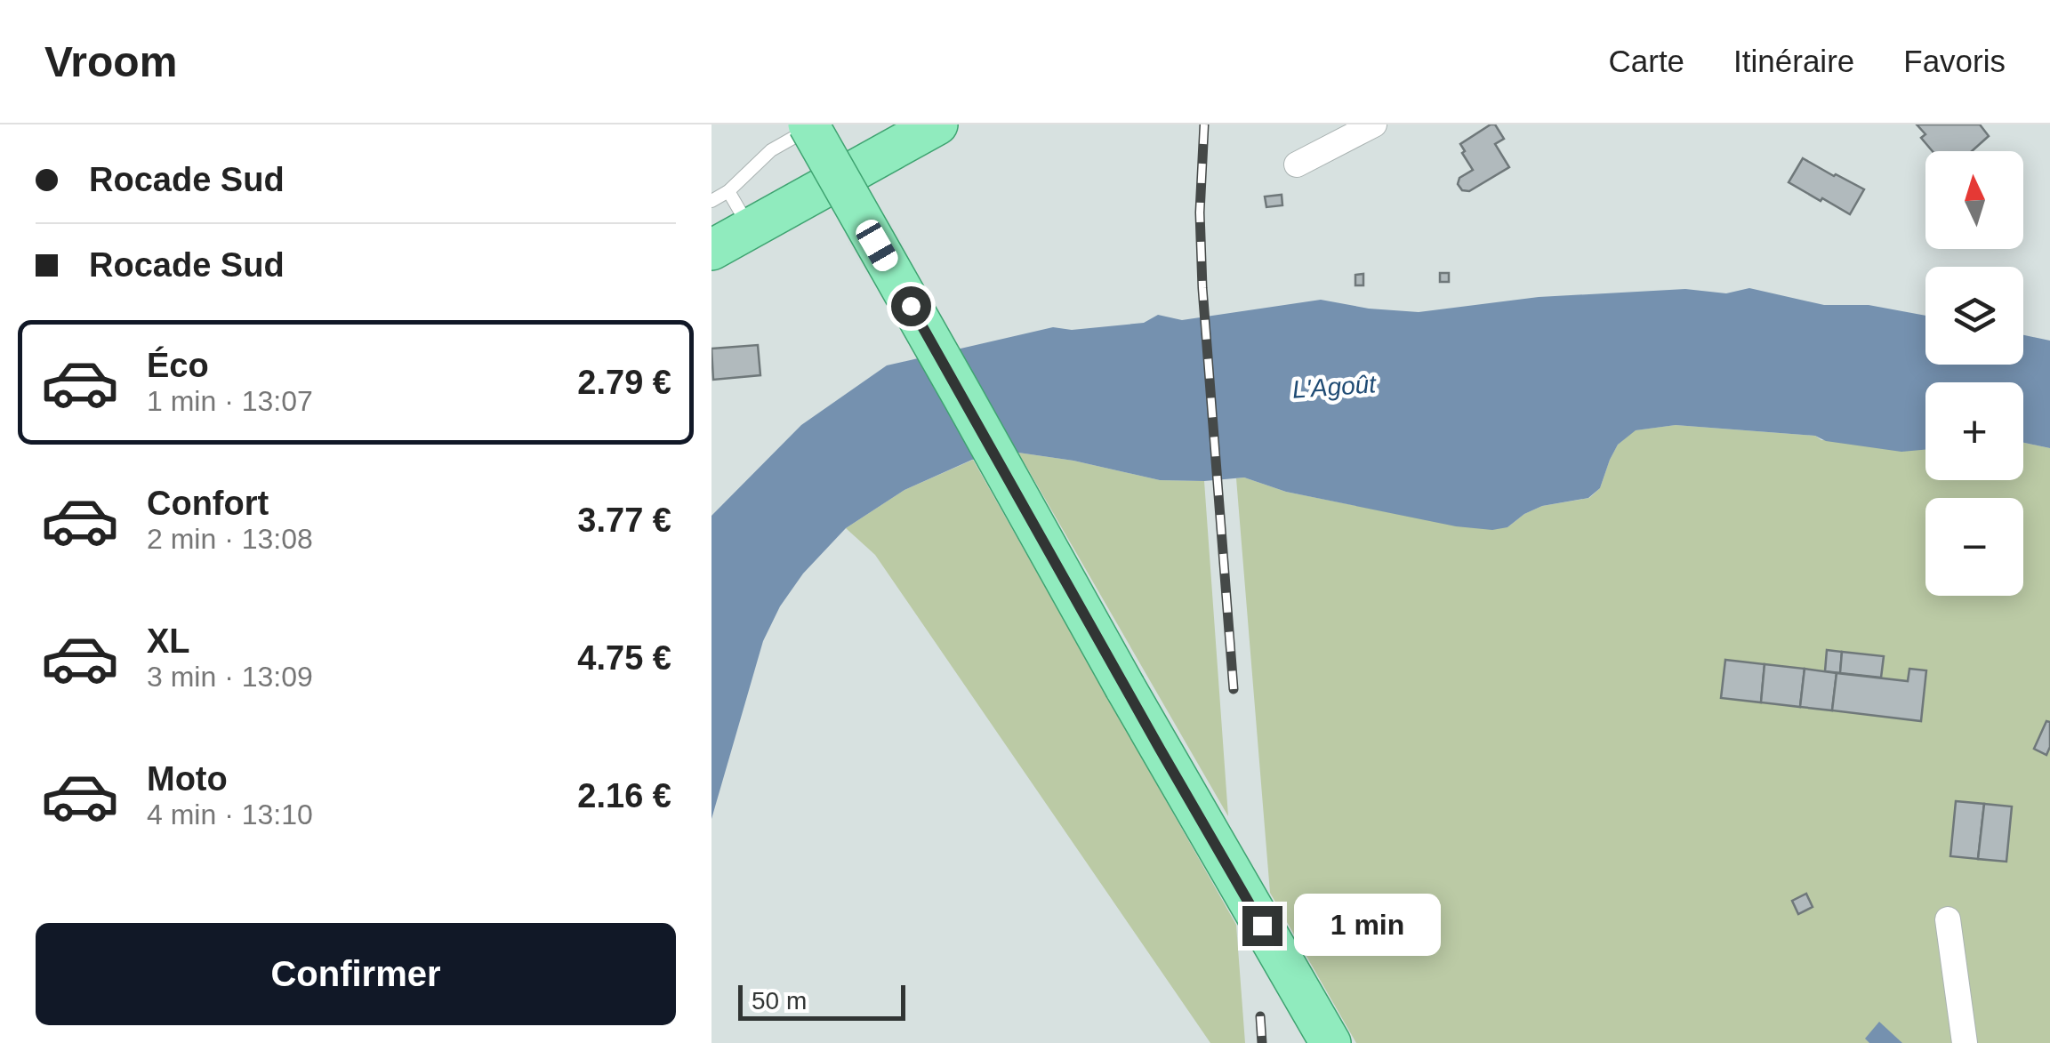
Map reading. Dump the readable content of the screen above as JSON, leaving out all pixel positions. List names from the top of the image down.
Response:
{
  "water": ["L'Agoût"],
  "scale_bar": "50 m",
  "north": "top",
  "page": {
    "header": "Vroom",
    "nav": ["Carte", "Itinéraire", "Favoris"],
    "banner": ["Rocade Sud", "Rocade Sud"],
    "map_buttons": ["+", "−"],
    "list": [
      {
        "name": "Éco",
        "note": "1 min · 13:07",
        "value": "2.79 €"
      },
      {
        "name": "Confort",
        "note": "2 min · 13:08",
        "value": "3.77 €"
      },
      {
        "name": "XL",
        "note": "3 min · 13:09",
        "value": "4.75 €"
      },
      {
        "name": "Moto",
        "note": "4 min · 13:10",
        "value": "2.16 €"
      }
    ],
    "bubble": "1 min",
    "buttons": "Confirmer",
    "scale": "50 m"
  }
}
